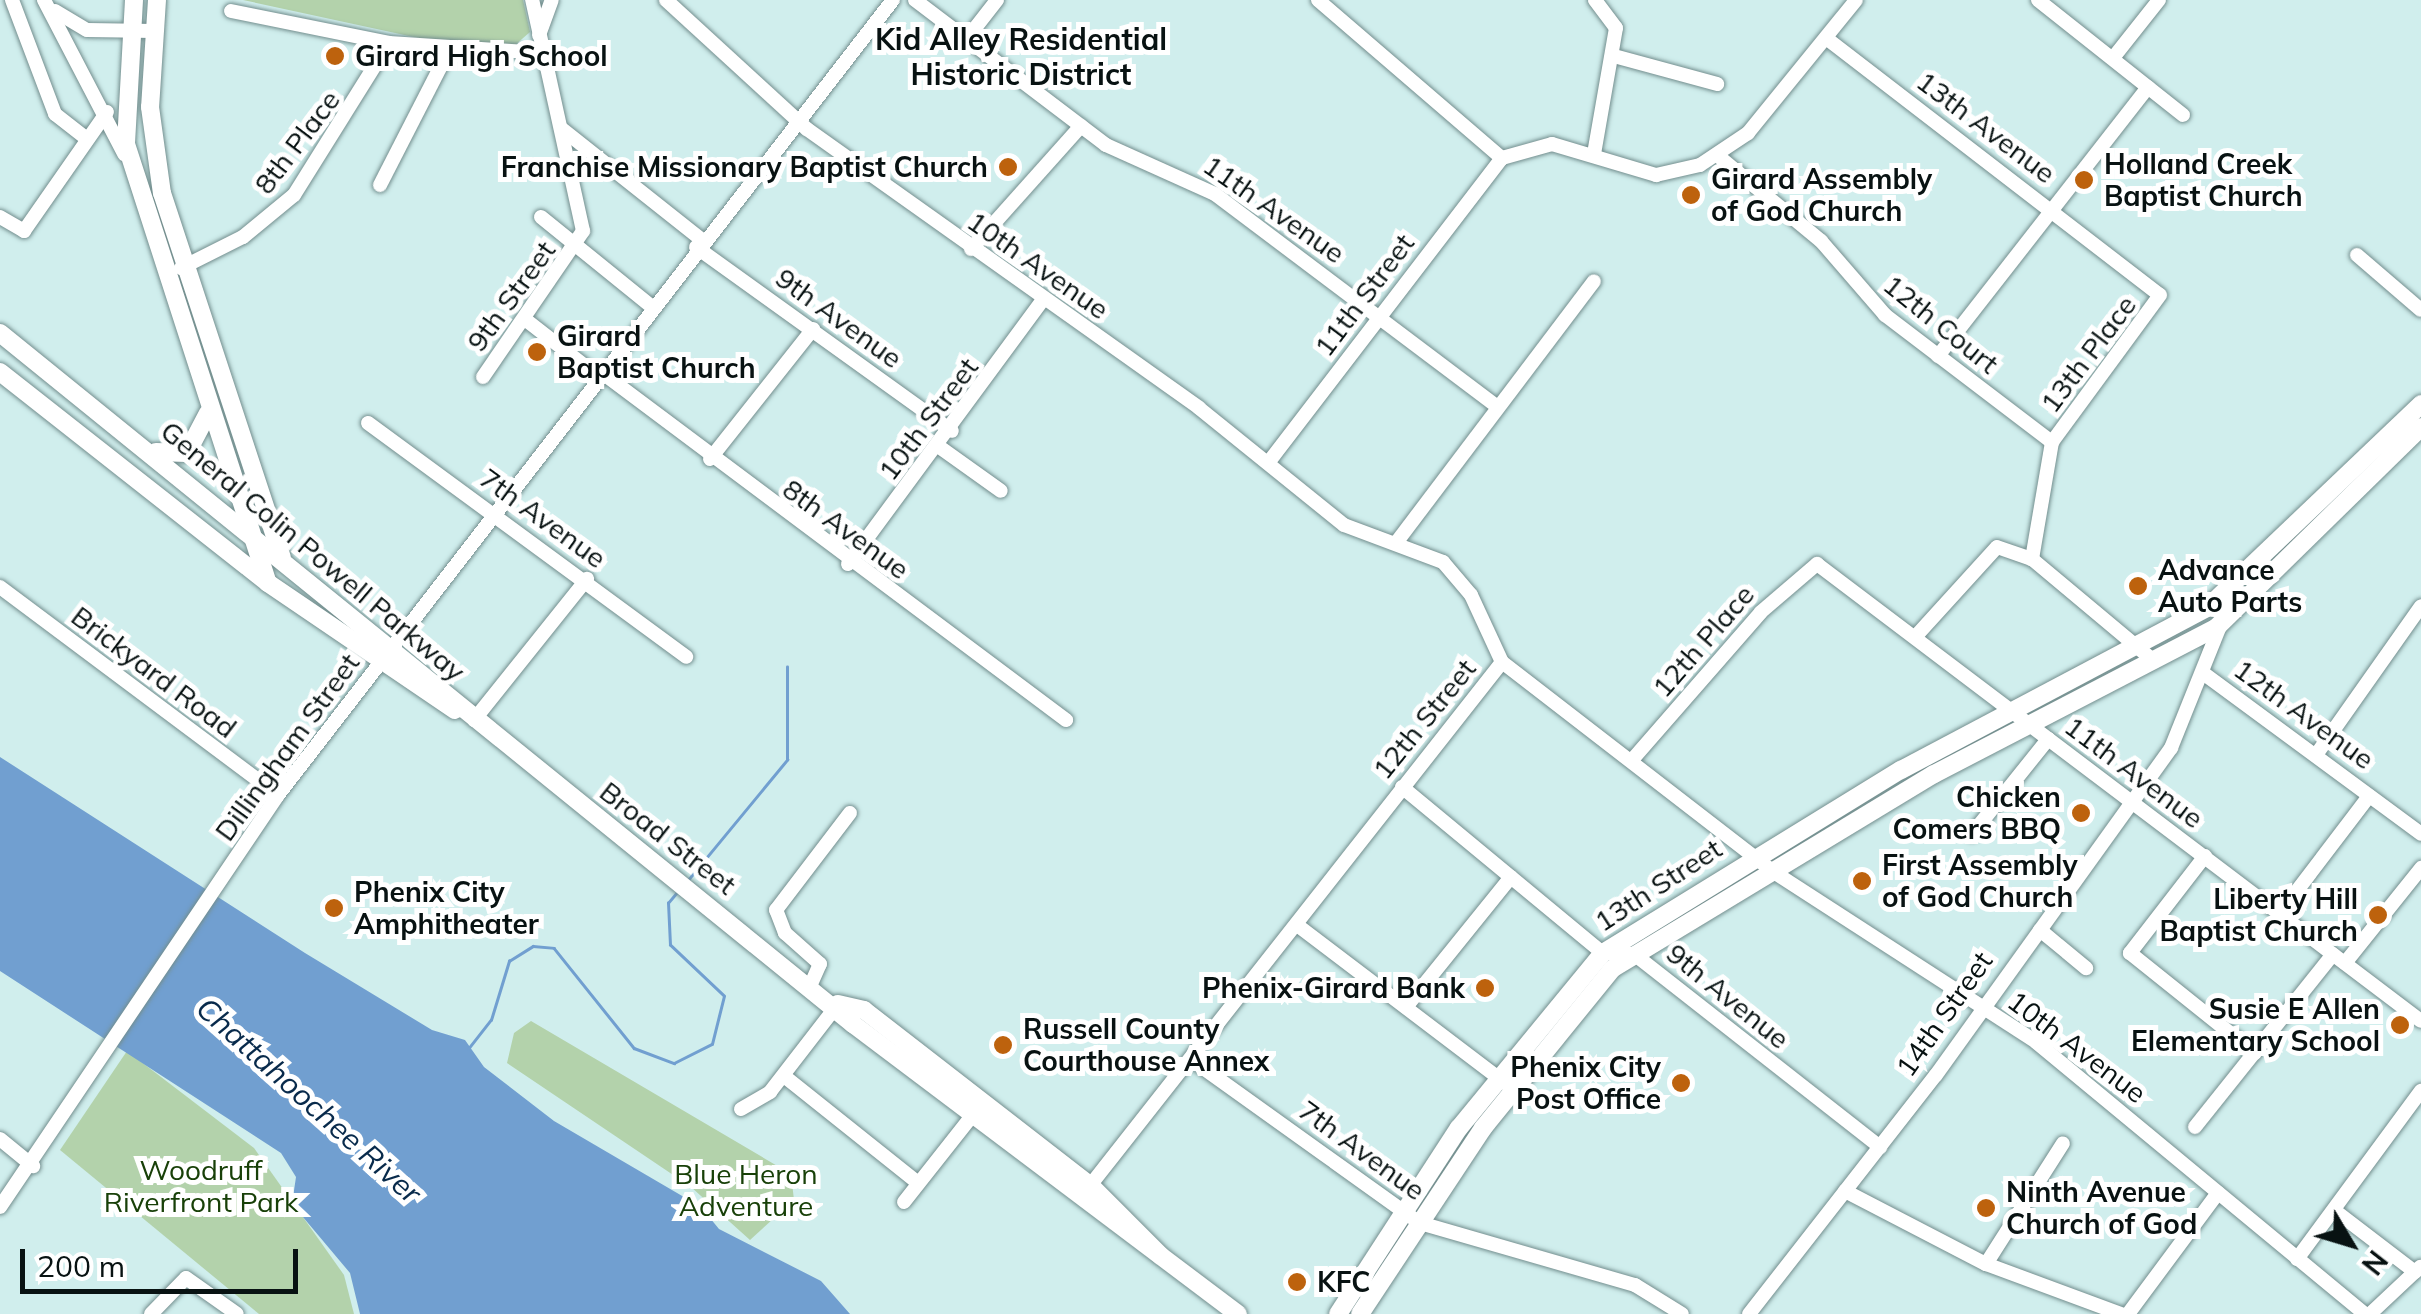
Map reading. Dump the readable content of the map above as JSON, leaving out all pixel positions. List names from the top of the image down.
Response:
{
  "streets": {
    "main road": [
      "General Colin Powell Parkway",
      "12th Avenue",
      "Broad Street",
      "13th Street",
      "14th Street"
    ],
    "street": [
      "13th Avenue",
      "8th Place",
      "11th Avenue",
      "10th Avenue",
      "11th Street",
      "9th Street",
      "9th Avenue",
      "12th Court",
      "13th Place",
      "10th Street",
      "7th Avenue",
      "8th Avenue",
      "12th Place",
      "Brickyard Road",
      "12th Street",
      "Dillingham Street"
    ]
  },
  "crossings": [
    ["13th Avenue", "13th Place"],
    ["11th Avenue", "11th Street"],
    ["11th Avenue", "12th Place"],
    ["11th Avenue", "13th Street"],
    ["11th Avenue", "14th Street"],
    ["10th Avenue", "11th Street"],
    ["10th Avenue", "10th Street"],
    ["10th Avenue", "12th Place"],
    ["10th Avenue", "12th Street"],
    ["10th Avenue", "Dillingham Street"],
    ["10th Avenue", "13th Street"],
    ["10th Avenue", "14th Street"],
    ["9th Street", "8th Avenue"],
    ["9th Avenue", "10th Street"],
    ["9th Avenue", "Dillingham Street"],
    ["9th Avenue", "13th Street"],
    ["9th Avenue", "14th Street"],
    ["12th Court", "13th Place"],
    ["10th Street", "8th Avenue"],
    ["7th Avenue", "12th Street"],
    ["7th Avenue", "Dillingham Street"],
    ["7th Avenue", "13th Street"],
    ["8th Avenue", "Dillingham Street"],
    ["General Colin Powell Parkway", "Dillingham Street"],
    ["General Colin Powell Parkway", "Broad Street"],
    ["Brickyard Road", "Dillingham Street"],
    ["12th Avenue", "13th Street"],
    ["12th Avenue", "14th Street"],
    ["12th Street", "Broad Street"]
  ],
  "districts": ["Kid Alley Residential Historic District"],
  "water": ["Chattahoochee River"],
  "parks": ["Woodruff Riverfront Park", "Blue Heron Adventure"],
  "places": [
    "Girard High School",
    "Franchise Missionary Baptist Church",
    "Holland Creek Baptist Church",
    "Girard Assembly of God Church",
    "Girard Baptist Church",
    "Advance Auto Parts",
    "Chicken Comers BBQ",
    "First Assembly of God Church",
    "Phenix City Amphitheater",
    "Liberty Hill Baptist Church",
    "Phenix-Girard Bank",
    "Susie E Allen Elementary School",
    "Russell County Courthouse Annex",
    "Phenix City Post Office",
    "Ninth Avenue Church of God",
    "KFC"
  ],
  "scale_bar": "200 m",
  "north": "bottom right"
}
